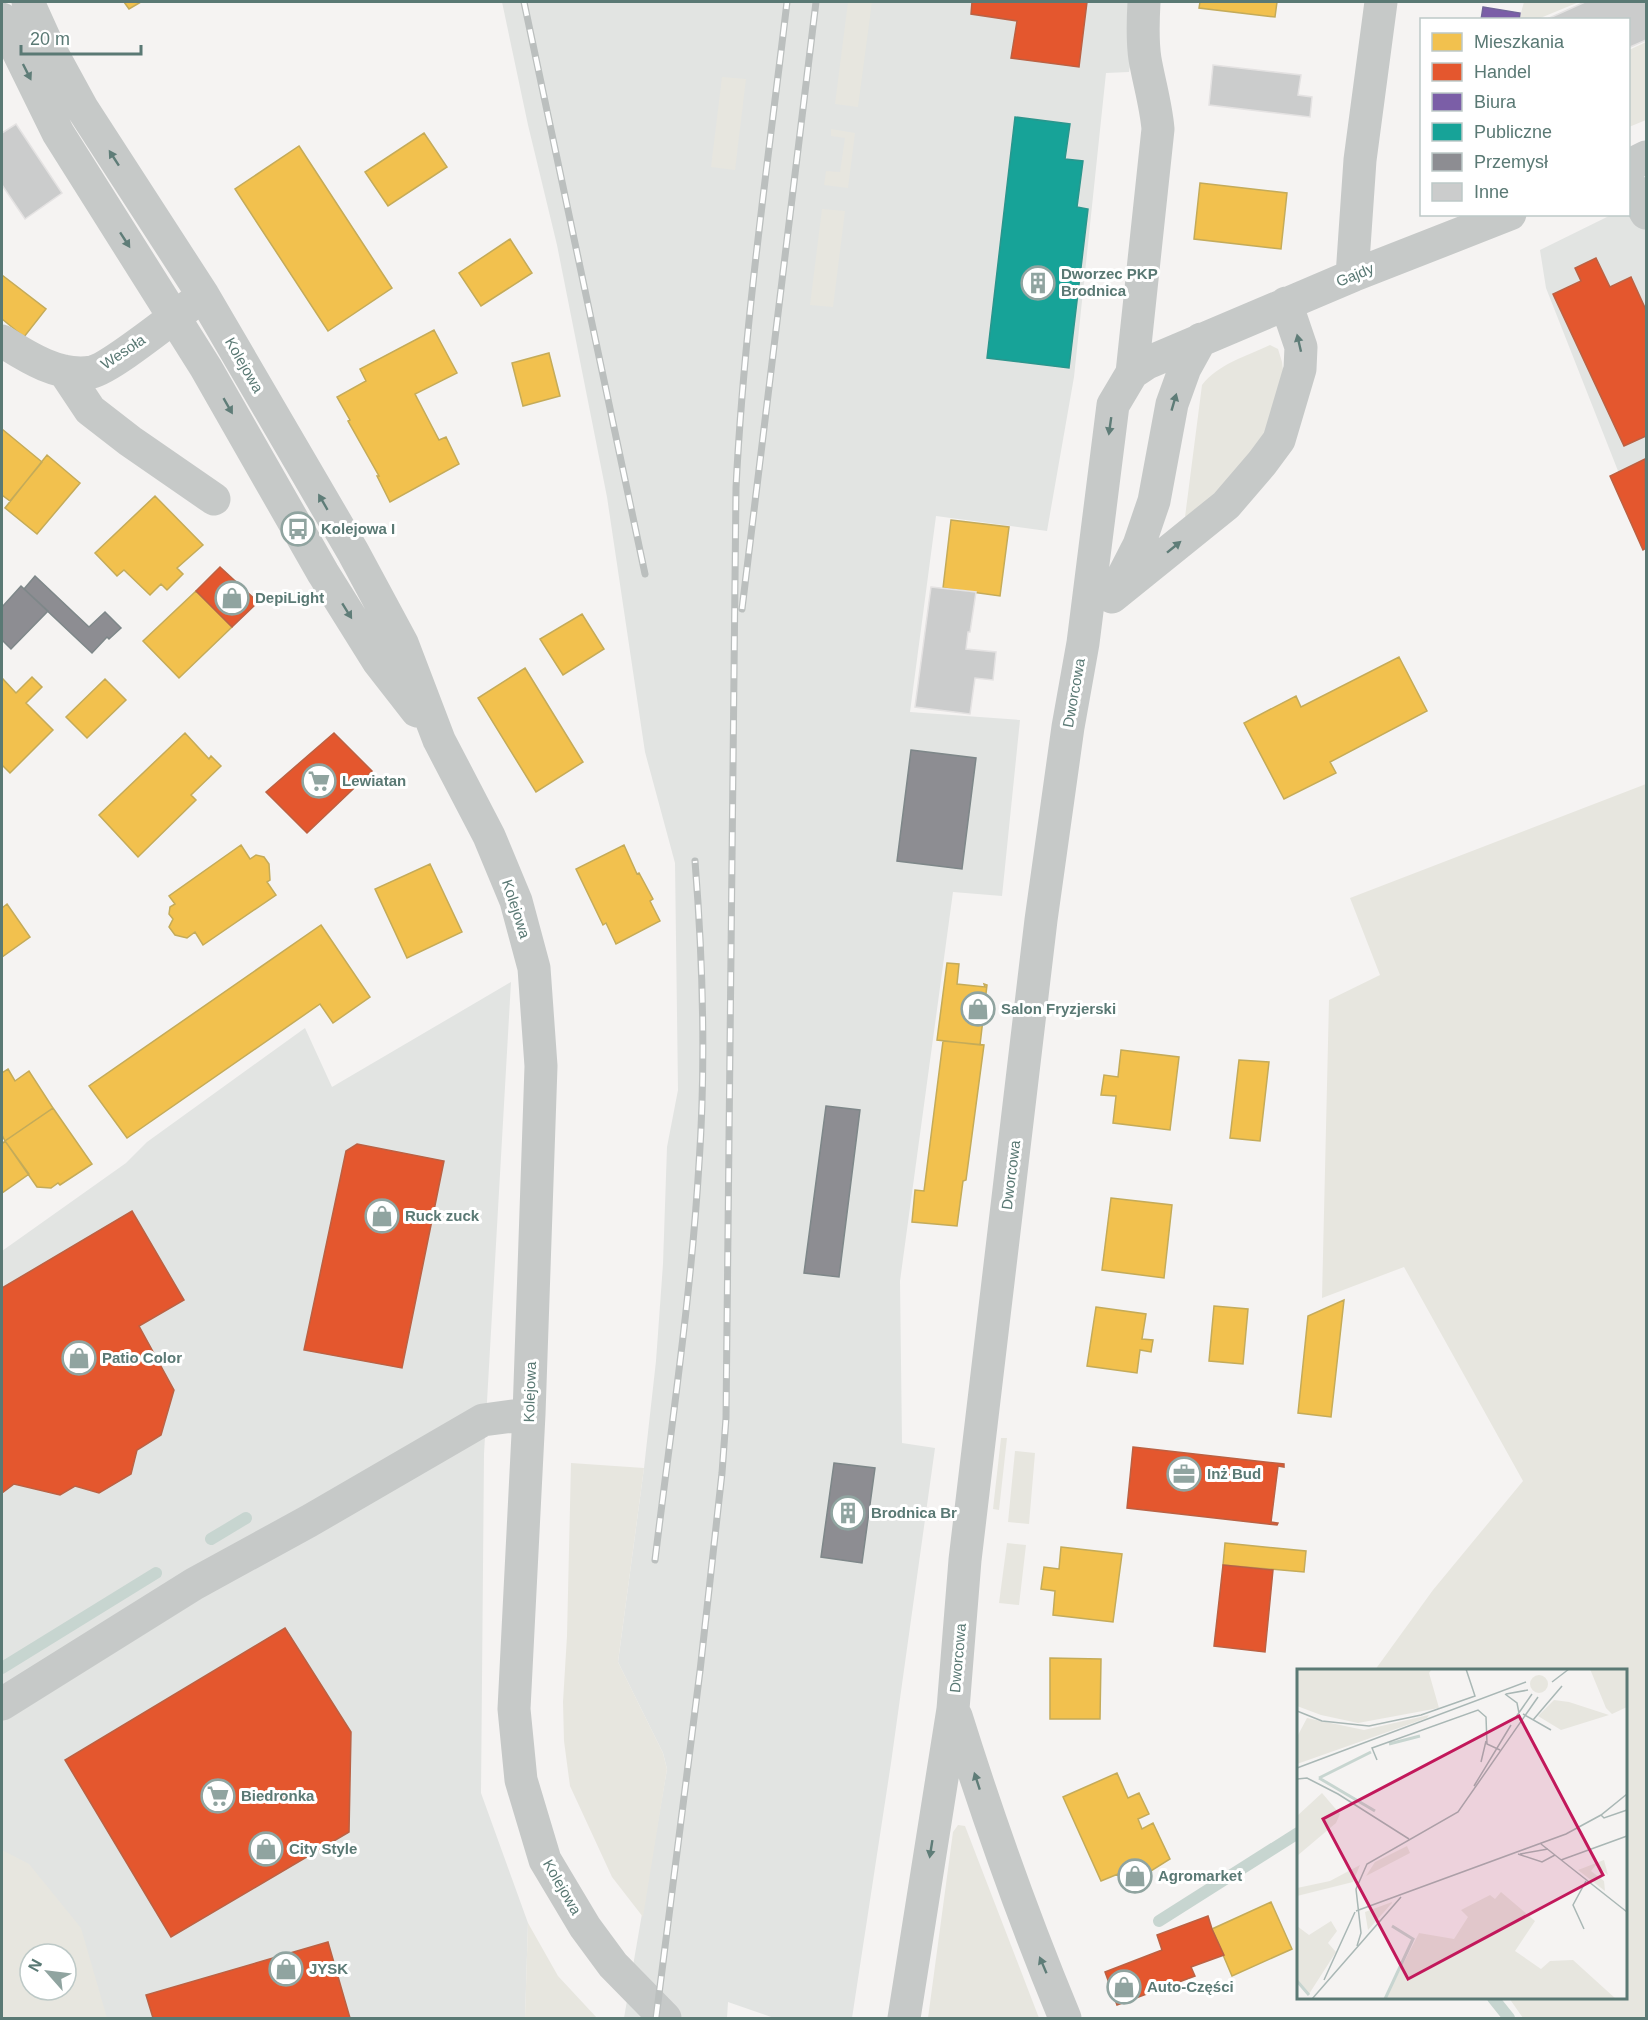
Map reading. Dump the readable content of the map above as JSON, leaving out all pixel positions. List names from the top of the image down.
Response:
{
  "streets": {
    "street": [
      "Gajdy",
      "Wesoła",
      "Kolejowa",
      "Dworcowa"
    ]
  },
  "crossings": [
    ["Gajdy", "Dworcowa"],
    ["Wesoła", "Kolejowa"]
  ],
  "places": {
    "building": ["Dworzec PKP Brodnica", "Brodnica Br"],
    "bus stop": ["Kolejowa I"],
    "shop": [
      "DepiLight",
      "Salon Fryzjerski",
      "Ruck zuck",
      "Patio Color",
      "City Style",
      "Agromarket",
      "JYSK",
      "Auto-Części"
    ],
    "supermarket": ["Lewiatan", "Biedronka"],
    "office": ["Inż Bud"]
  },
  "legend": [
    "Mieszkania",
    "Handel",
    "Biura",
    "Publiczne",
    "Przemysł",
    "Inne"
  ],
  "scale_bar": "20 m",
  "north": "top left"
}
